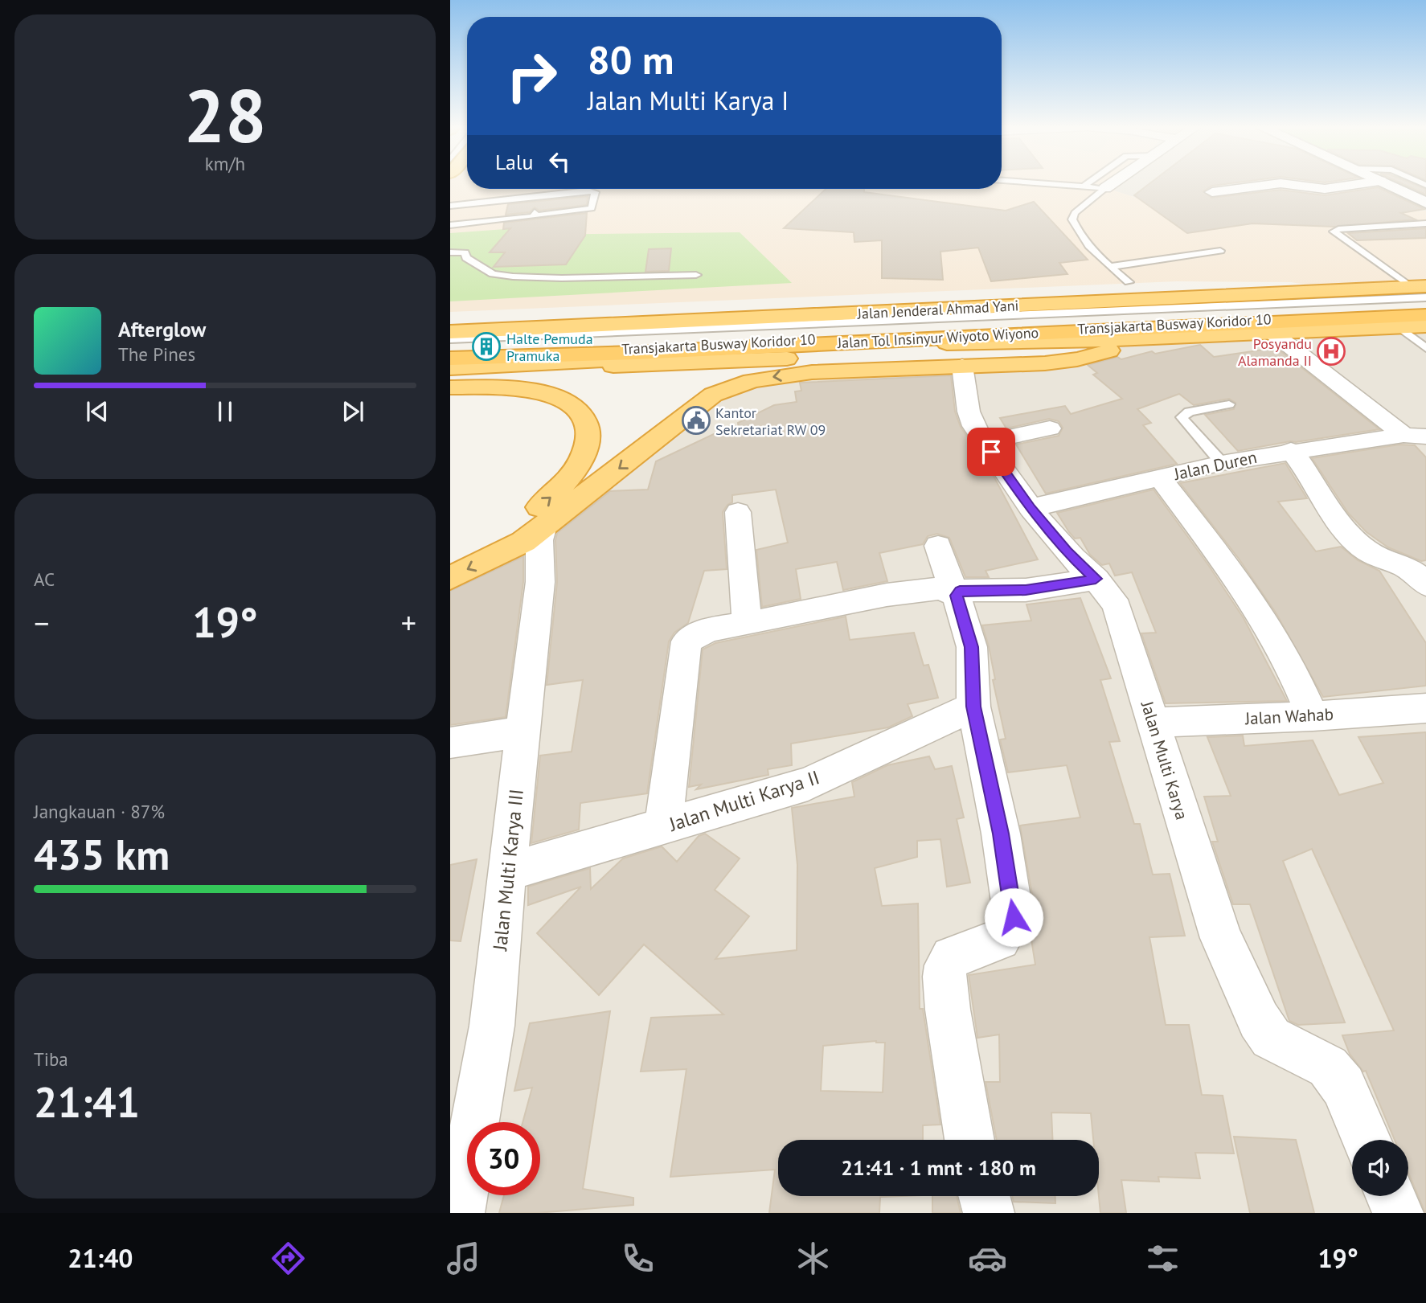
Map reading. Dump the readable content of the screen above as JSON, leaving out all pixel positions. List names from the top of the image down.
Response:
{
  "streets": {
    "highway": ["Jalan Jenderal Ahmad Yani", "Jalan Tol Insinyur Wiyoto Wiyono"],
    "street": [
      "Jalan Duren",
      "Jalan Wahab",
      "Jalan Multi Karya",
      "Jalan Multi Karya II",
      "Jalan Multi Karya III"
    ]
  },
  "crossings": [
    ["Jalan Jenderal Ahmad Yani", "Jalan Tol Insinyur Wiyoto Wiyono"],
    ["Jalan Jenderal Ahmad Yani", "Jalan Duren"],
    ["Jalan Duren", "Jalan Multi Karya"],
    ["Jalan Wahab", "Jalan Multi Karya"],
    ["Jalan Multi Karya II", "Jalan Multi Karya III"]
  ],
  "places": {
    "building": ["Halte Pemuda Pramuka"],
    "hospital": ["Posyandu Alamanda II"],
    "public building": ["Kantor Sekretariat RW 09"]
  },
  "page": {
    "tile": [
      ["28", "km/h"],
      "AC",
      ["Jangkauan · 87%", "435 km"],
      ["Tiba", "21:41"]
    ],
    "turn": ["80 m", "Jalan Multi Karya I"],
    "then": "Lalu",
    "song": ["Afterglow", "The Pines"],
    "heat": ["−", "19°", "+"],
    "limit": "30",
    "trip": "21:41 · 1 mnt · 180 m",
    "tabs": ["21:40", "19°"]
  }
}
